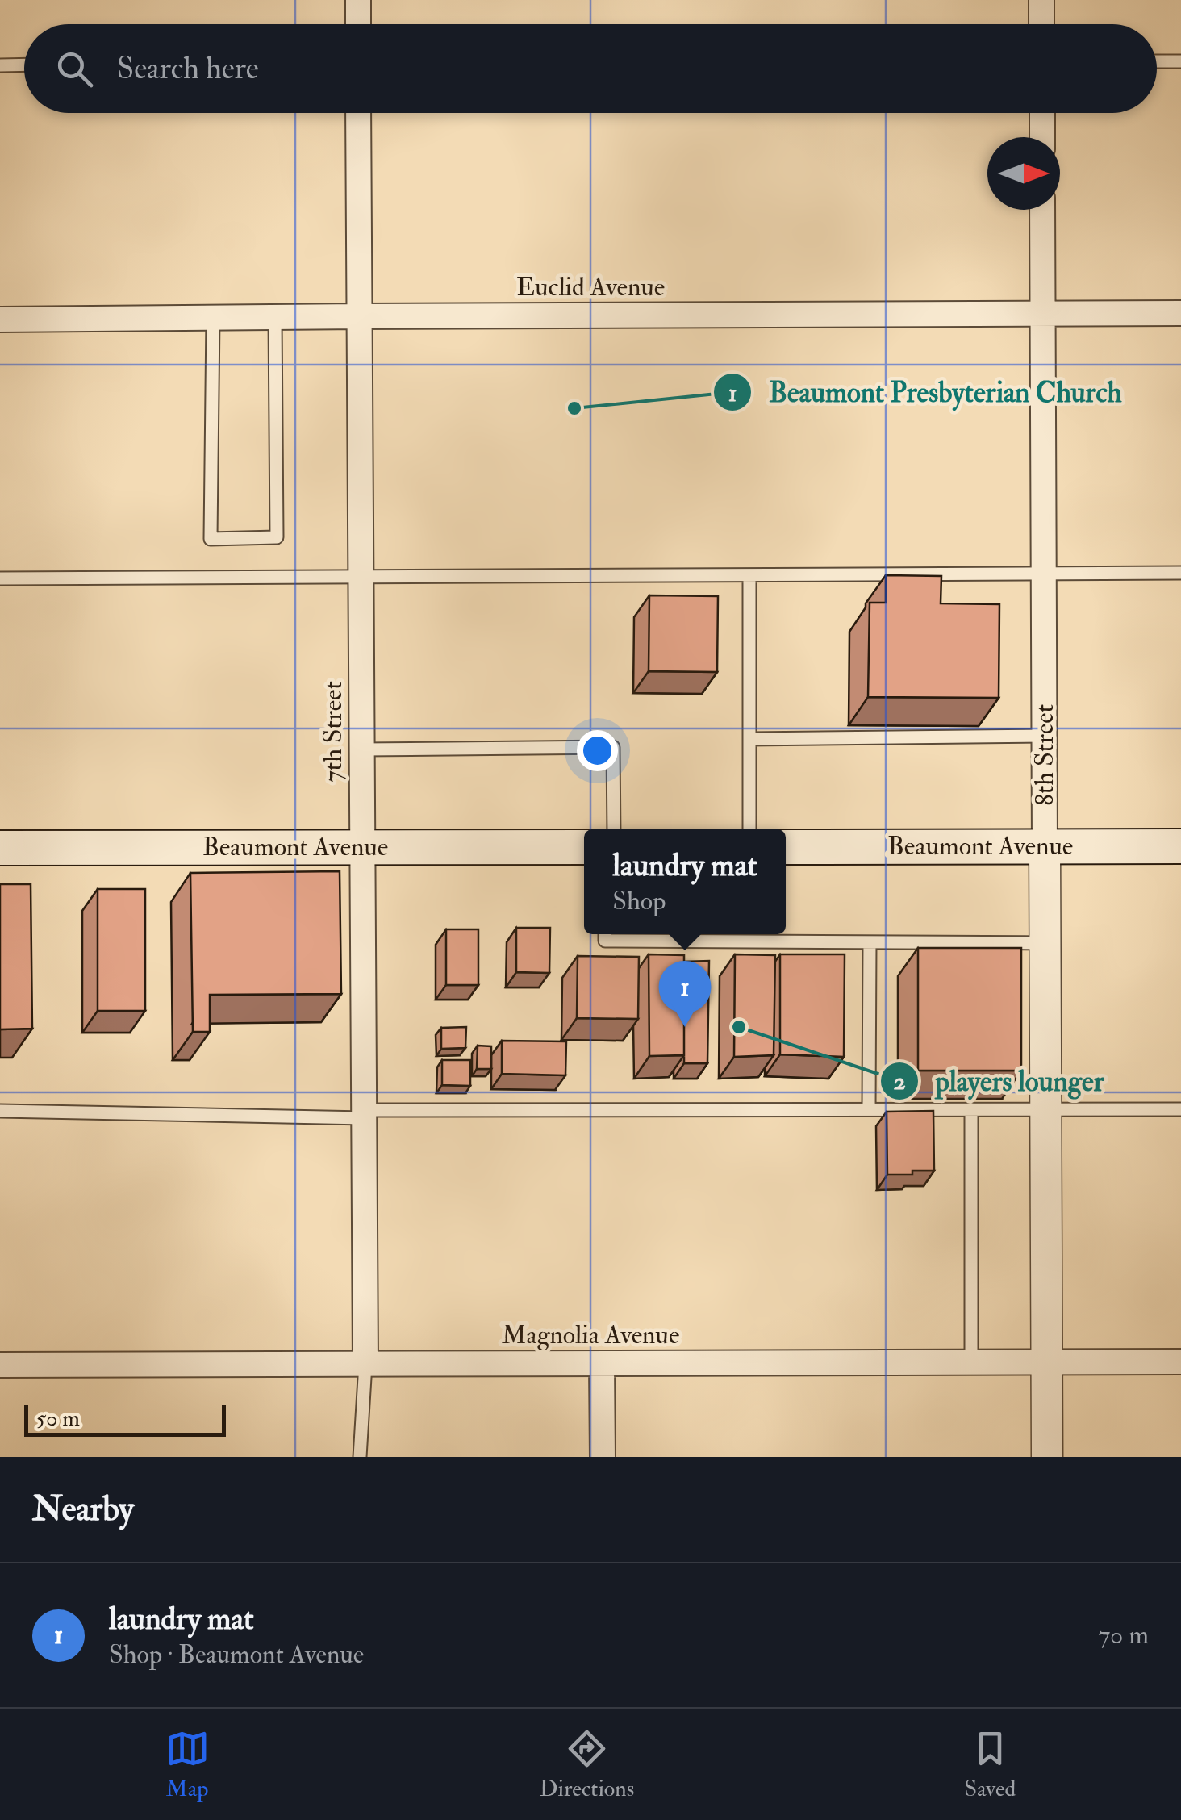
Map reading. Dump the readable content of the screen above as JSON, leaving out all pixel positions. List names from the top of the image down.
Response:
{
  "streets": {
    "main road": ["Beaumont Avenue"],
    "street": [
      "Euclid Avenue",
      "7th Street",
      "8th Street",
      "Magnolia Avenue"
    ]
  },
  "crossings": [
    ["Euclid Avenue", "7th Street"],
    ["Euclid Avenue", "8th Street"],
    ["7th Street", "Beaumont Avenue"],
    ["7th Street", "Magnolia Avenue"],
    ["8th Street", "Beaumont Avenue"],
    ["8th Street", "Magnolia Avenue"]
  ],
  "places": ["Beaumont Presbyterian Church", "players lounger"],
  "scale_bar": "50 m",
  "north": "right",
  "page": {
    "search": "Search here",
    "popup": ["laundry mat", "Shop"],
    "pins": "1",
    "scale": "50 m",
    "heading": "Nearby",
    "list": [
      {
        "mark": "1",
        "name": "laundry mat",
        "note": "Shop · Beaumont Avenue",
        "value": "70 m"
      }
    ],
    "nav": ["Map", "Directions", "Saved"]
  }
}
